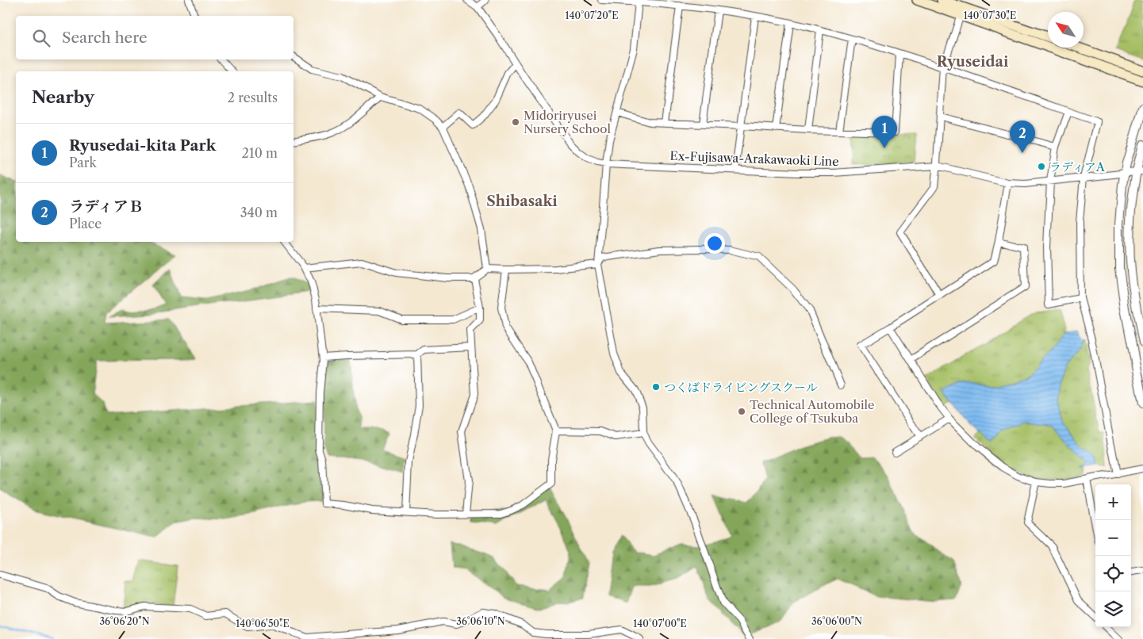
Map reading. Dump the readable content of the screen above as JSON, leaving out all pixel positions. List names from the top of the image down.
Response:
{
  "streets": {
    "street": ["Ex-Fujisawa-Arakawaoki Line"]
  },
  "districts": ["Ryuseidai", "Shibasaki"],
  "places": [
    "Midoriryusei Nursery School",
    "ラディアA",
    "つくばドライビングスクール",
    "Technical Automobile College of Tsukuba"
  ],
  "north": "top left",
  "page": {
    "search": "Search here",
    "heading": ["Nearby", "2 results"],
    "pins": ["1", "2"],
    "list": [
      {
        "mark": "1",
        "name": "Ryusedai-kita Park",
        "note": "Park",
        "value": "210 m"
      },
      {
        "mark": "2",
        "name": "ラディアＢ",
        "note": "Place",
        "value": "340 m"
      }
    ],
    "map_buttons": ["+", "−"]
  },
  "coordinates": [
    "140°07'20\"E",
    "140°07'30\"E",
    "36°06'20\"N",
    "36°06'10\"N",
    "36°06'00\"N",
    "140°06'50\"E",
    "140°07'00\"E"
  ]
}
